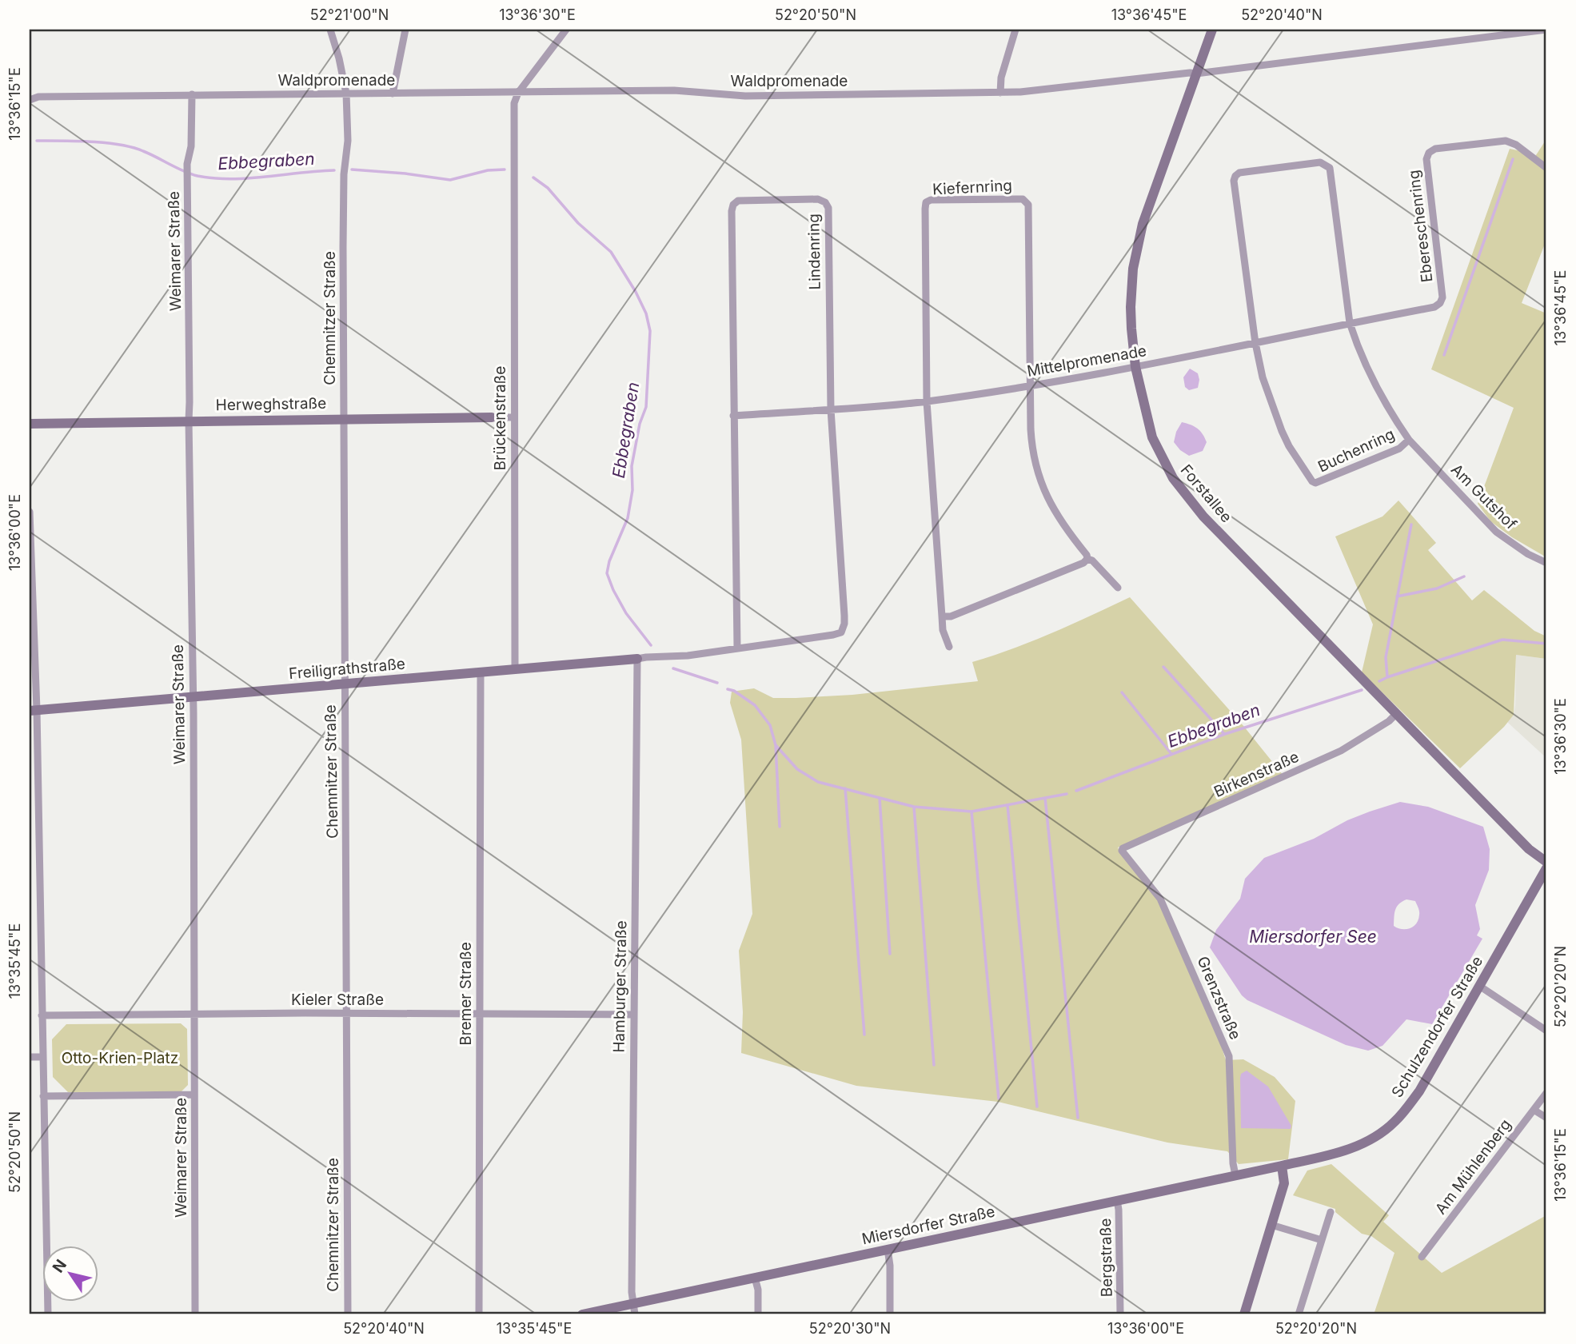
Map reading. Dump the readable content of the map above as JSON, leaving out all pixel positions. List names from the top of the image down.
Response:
{
  "streets": {
    "street": [
      "Waldpromenade",
      "Kiefernring",
      "Ebereschenring",
      "Weimarer Straße",
      "Lindenring",
      "Chemnitzer Straße",
      "Mittelpromenade",
      "Herweghstraße",
      "Brückenstraße",
      "Buchenring",
      "Forstallee",
      "Am Gutshof",
      "Freiligrathstraße",
      "Birkenstraße",
      "Hamburger Straße",
      "Bremer Straße",
      "Grenzstraße",
      "Kieler Straße",
      "Schulzendorfer Straße",
      "Am Mühlenberg",
      "Miersdorfer Straße",
      "Bergstraße"
    ]
  },
  "crossings": [
    ["Waldpromenade", "Weimarer Straße"],
    ["Waldpromenade", "Chemnitzer Straße"],
    ["Waldpromenade", "Brückenstraße"],
    ["Waldpromenade", "Forstallee"],
    ["Kiefernring", "Mittelpromenade"],
    ["Ebereschenring", "Mittelpromenade"],
    ["Weimarer Straße", "Herweghstraße"],
    ["Weimarer Straße", "Freiligrathstraße"],
    ["Weimarer Straße", "Kieler Straße"],
    ["Lindenring", "Mittelpromenade"],
    ["Lindenring", "Freiligrathstraße"],
    ["Chemnitzer Straße", "Herweghstraße"],
    ["Chemnitzer Straße", "Freiligrathstraße"],
    ["Chemnitzer Straße", "Kieler Straße"],
    ["Mittelpromenade", "Buchenring"],
    ["Mittelpromenade", "Forstallee"],
    ["Herweghstraße", "Brückenstraße"],
    ["Brückenstraße", "Freiligrathstraße"],
    ["Buchenring", "Am Gutshof"],
    ["Forstallee", "Birkenstraße"],
    ["Freiligrathstraße", "Hamburger Straße"],
    ["Freiligrathstraße", "Bremer Straße"],
    ["Birkenstraße", "Grenzstraße"],
    ["Hamburger Straße", "Kieler Straße"],
    ["Hamburger Straße", "Miersdorfer Straße"],
    ["Bremer Straße", "Kieler Straße"],
    ["Grenzstraße", "Miersdorfer Straße"],
    ["Schulzendorfer Straße", "Miersdorfer Straße"],
    ["Miersdorfer Straße", "Bergstraße"]
  ],
  "water": ["Ebbegraben", "Miersdorfer See"],
  "parks": ["Otto-Krien-Platz"],
  "north": "top left",
  "coordinates": [
    "52°21'00\"N",
    "13°36'30\"E",
    "52°20'50\"N",
    "13°36'45\"E",
    "52°20'40\"N",
    "13°36'15\"E",
    "13°36'00\"E",
    "13°35'45\"E",
    "52°20'20\"N",
    "52°20'30\"N"
  ]
}
